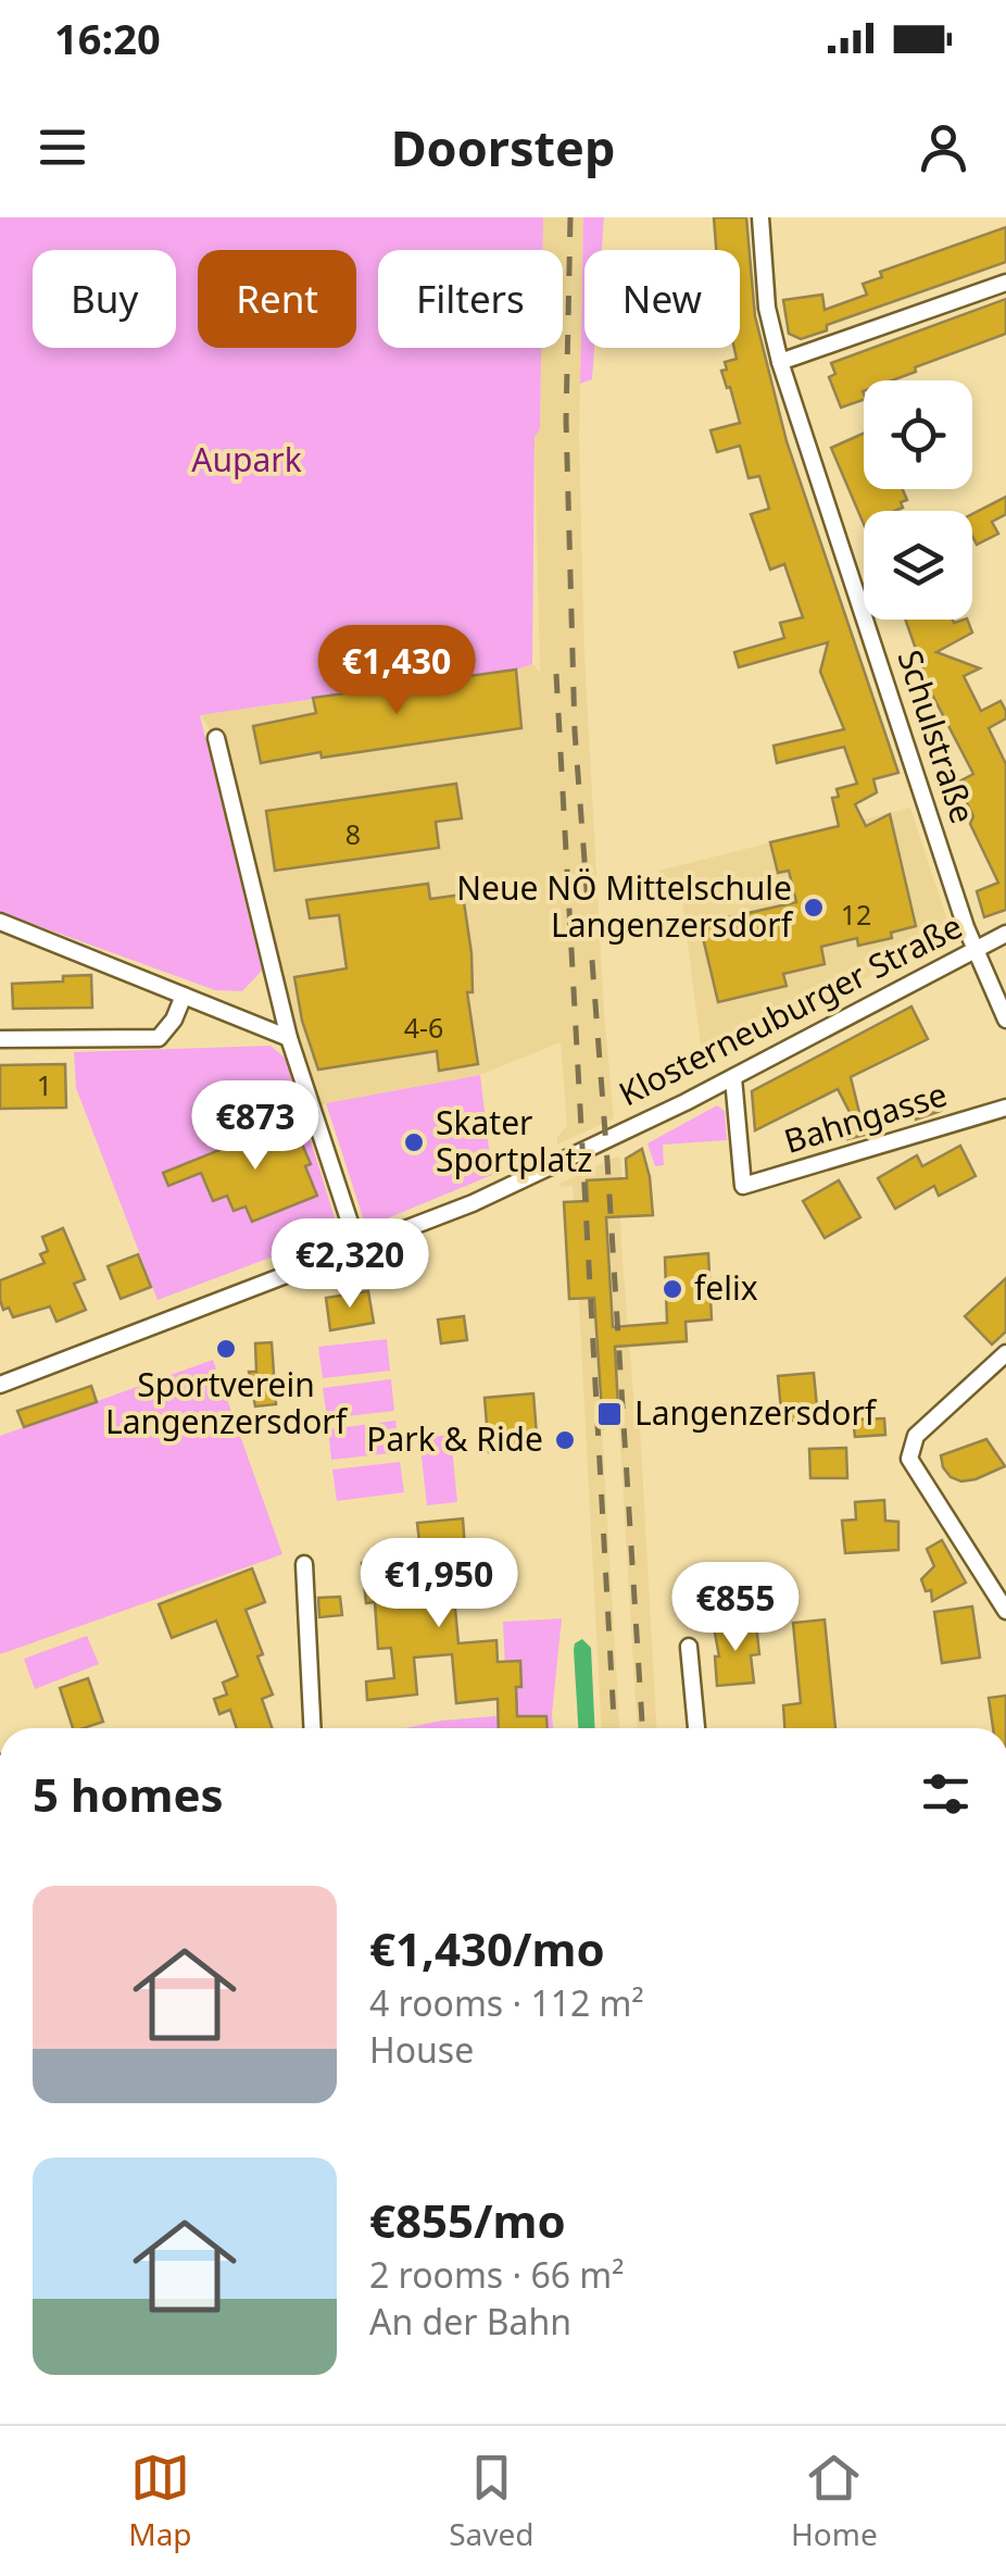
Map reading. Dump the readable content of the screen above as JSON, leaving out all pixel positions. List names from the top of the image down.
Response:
{
  "streets": {
    "street": ["Schulstraße", "Klosterneuburger Straße", "Bahngasse"]
  },
  "crossings": [
    ["Schulstraße", "Klosterneuburger Straße"],
    ["Klosterneuburger Straße", "Bahngasse"]
  ],
  "parks": ["Aupark"],
  "places": {
    "other": [
      "Neue NÖ Mittelschule Langenzersdorf",
      "Skater Sportplatz",
      "felix",
      "Sportverein Langenzersdorf",
      "Park & Ride"
    ],
    "transit": ["Langenzersdorf"]
  },
  "house_numbers": [
    "8",
    "12",
    "4-6",
    "1"
  ],
  "page": {
    "status": "16:20",
    "header": "Doorstep",
    "chip": [
      "Buy",
      "Rent",
      "Filters",
      "New"
    ],
    "price": [
      "€1,430",
      "€873",
      "€2,320",
      "€1,950",
      "€855"
    ],
    "heading": "5 homes",
    "list": [
      {
        "name": "€1,430/mo",
        "note": "4 rooms · 112 m² · House"
      },
      {
        "name": "€855/mo",
        "note": "2 rooms · 66 m² · An der Bahn"
      }
    ],
    "tabs": ["Map", "Saved", "Home"]
  }
}
